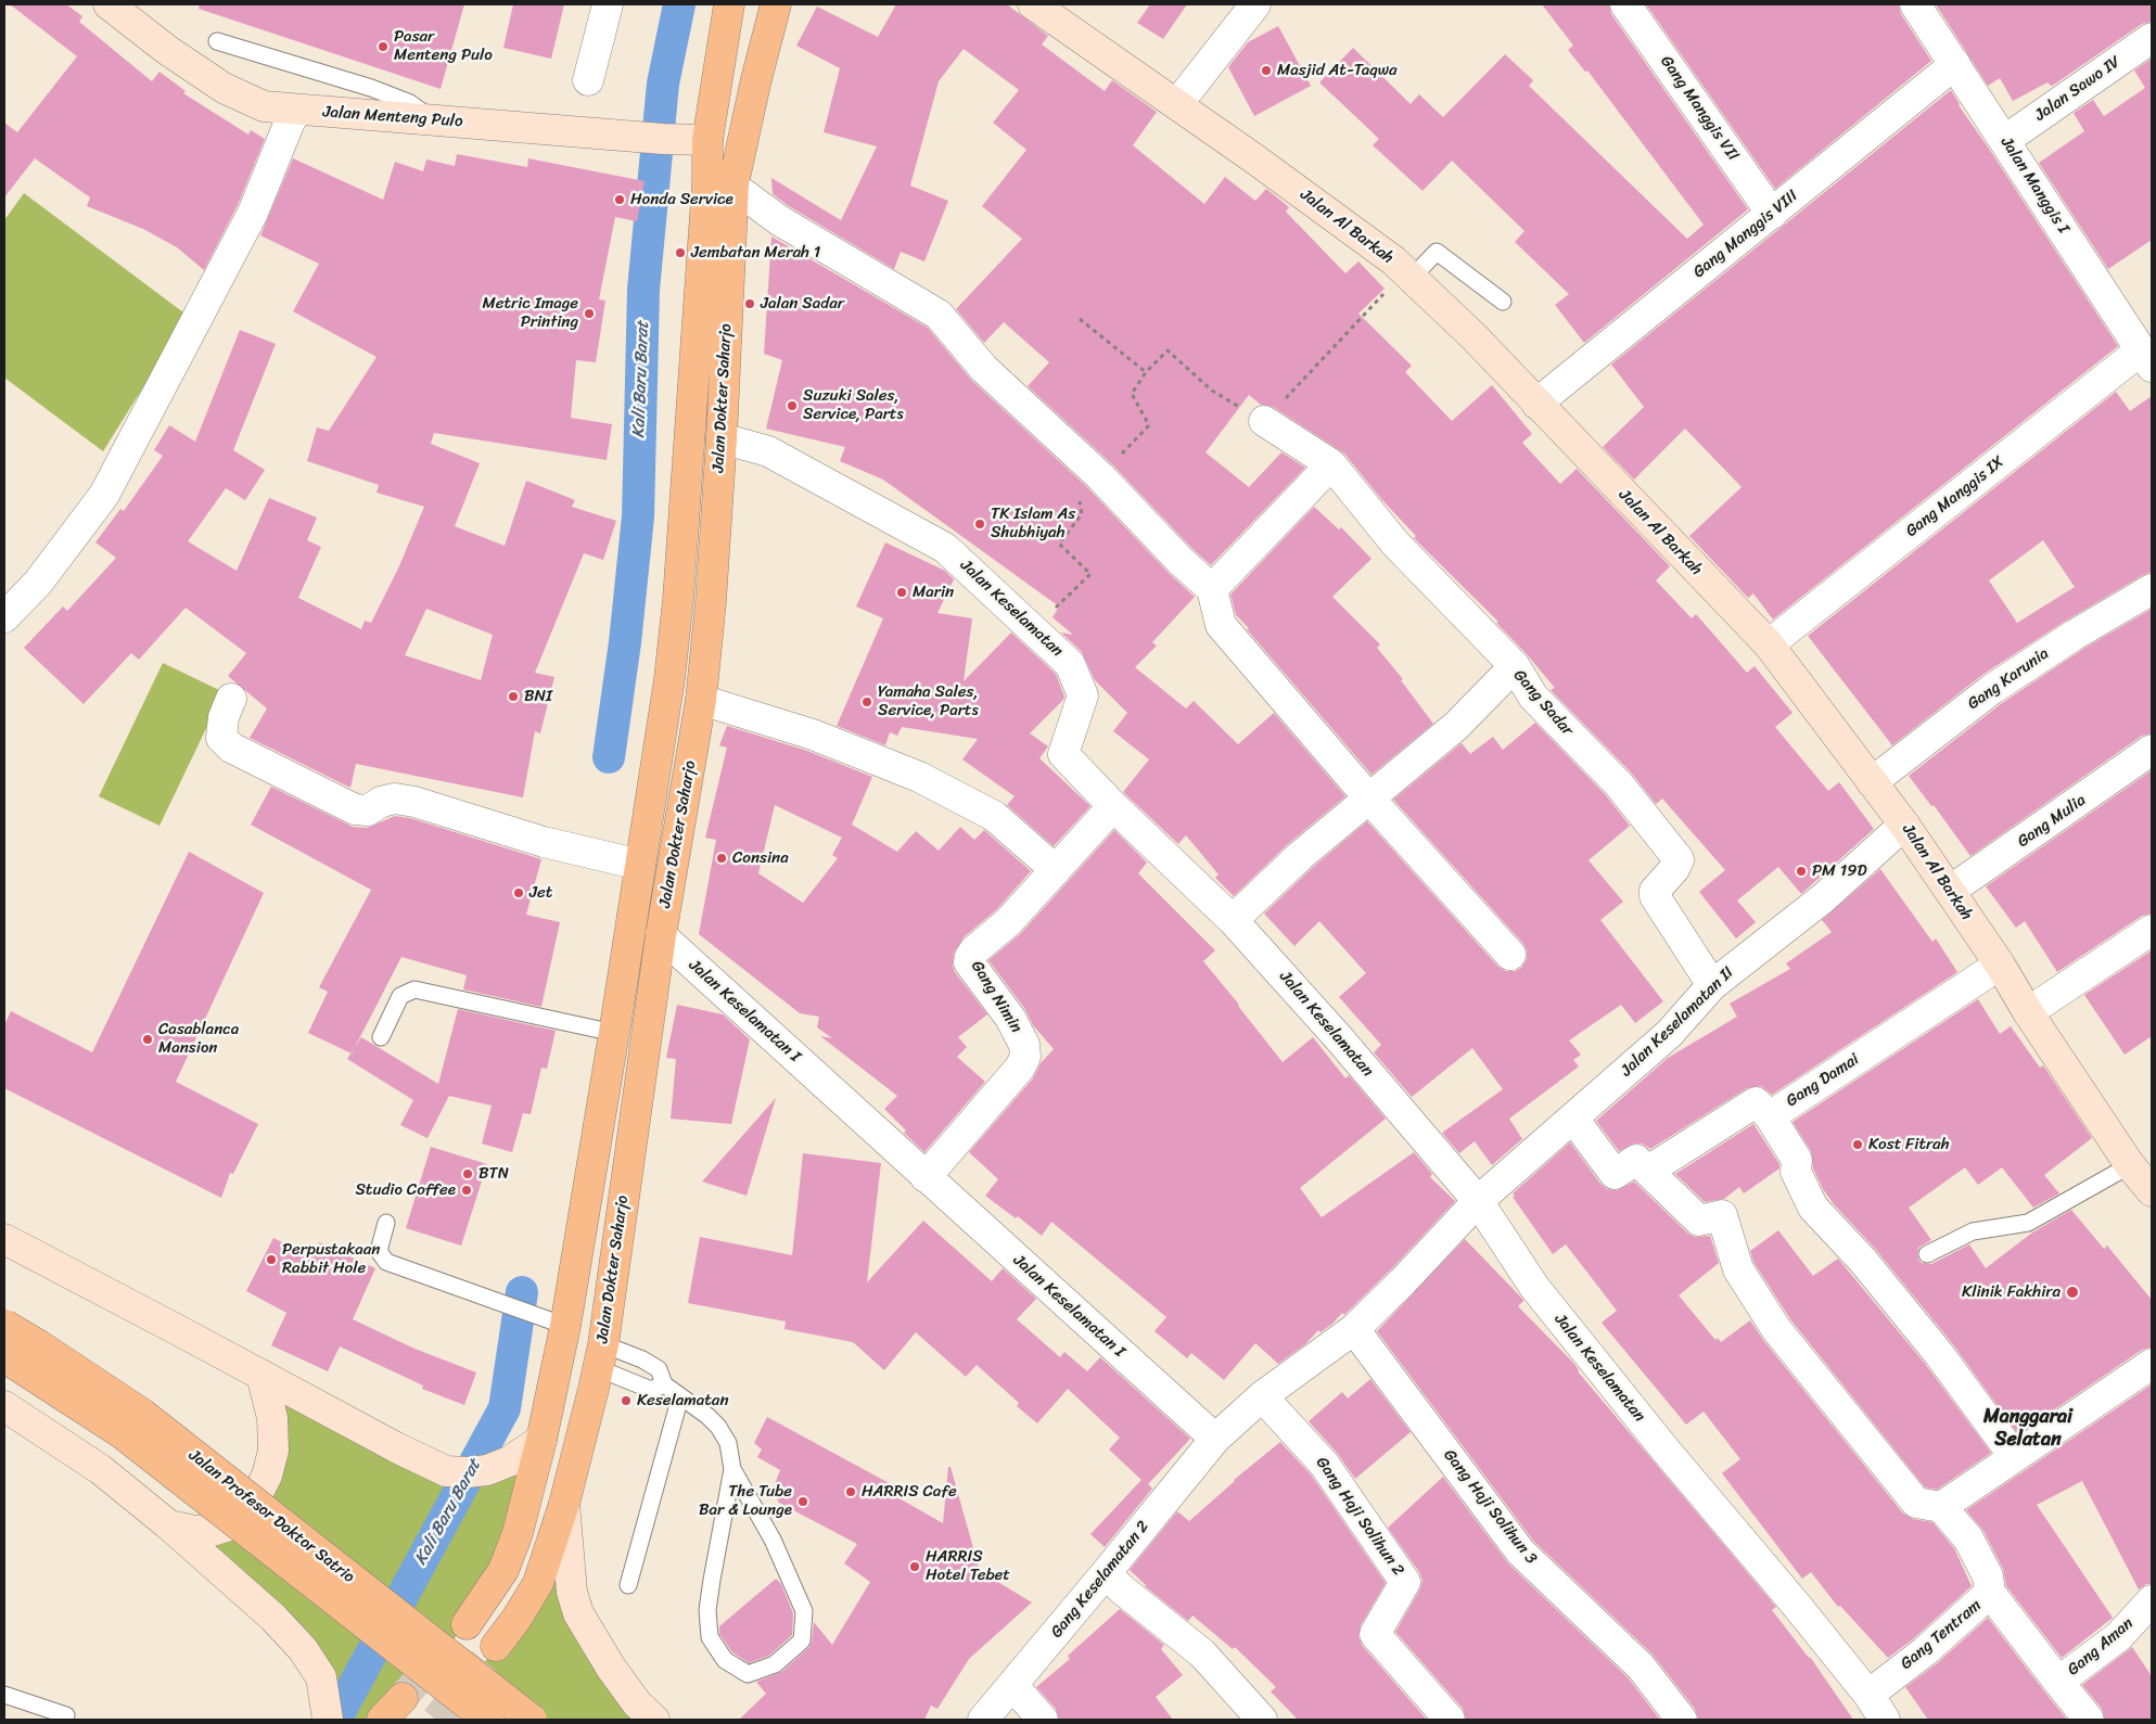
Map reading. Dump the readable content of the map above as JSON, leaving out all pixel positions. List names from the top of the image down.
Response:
{
  "streets": {
    "main road": ["Jalan Dokter Saharjo", "Jalan Profesor Doktor Satrio"],
    "street": [
      "Jalan Sawo IV",
      "Gang Manggis VII",
      "Jalan Menteng Pulo",
      "Jalan Manggis I",
      "Jalan Al Barkah",
      "Gang Manggis VIII",
      "Gang Manggis IX",
      "Jalan Keselamatan",
      "Gang Karunia",
      "Gang Sadar",
      "Gang Mulia",
      "Gang Nimin",
      "Jalan Keselamatan I",
      "Jalan Keselamatan II",
      "Gang Damai",
      "Gang Haji Solihun 3",
      "Gang Haji Solihun 2",
      "Gang Keselamatan 2",
      "Gang Tentram",
      "Gang Aman"
    ]
  },
  "crossings": [
    ["Jalan Sawo IV", "Jalan Manggis I"],
    ["Gang Manggis VII", "Gang Manggis VIII"],
    ["Jalan Menteng Pulo", "Jalan Dokter Saharjo"],
    ["Jalan Manggis I", "Gang Manggis VIII"],
    ["Jalan Manggis I", "Gang Manggis IX"],
    ["Jalan Al Barkah", "Gang Manggis VIII"],
    ["Jalan Al Barkah", "Gang Manggis IX"],
    ["Jalan Al Barkah", "Gang Karunia"],
    ["Jalan Al Barkah", "Gang Mulia"],
    ["Jalan Al Barkah", "Jalan Keselamatan II"],
    ["Jalan Al Barkah", "Gang Damai"],
    ["Jalan Dokter Saharjo", "Jalan Keselamatan"],
    ["Jalan Dokter Saharjo", "Jalan Keselamatan I"],
    ["Jalan Keselamatan", "Gang Sadar"],
    ["Jalan Keselamatan", "Gang Nimin"],
    ["Jalan Keselamatan", "Jalan Keselamatan II"],
    ["Jalan Keselamatan", "Gang Tentram"],
    ["Gang Sadar", "Jalan Keselamatan II"],
    ["Gang Nimin", "Jalan Keselamatan I"],
    ["Jalan Keselamatan I", "Gang Keselamatan 2"],
    ["Gang Tentram", "Gang Aman"]
  ],
  "districts": ["Manggarai Selatan"],
  "water": ["Kali Baru Barat"],
  "places": [
    "Pasar Menteng Pulo",
    "Masjid At-Taqwa",
    "Honda Service",
    "Jembatan Merah 1",
    "Jalan Sadar",
    "Metric Image Printing",
    "Suzuki Sales, Service, Parts",
    "TK Islam As Shubhiyah",
    "Marin",
    "BNI",
    "Yamaha Sales, Service, Parts",
    "Consina",
    "PM 19D",
    "Jet",
    "Casablanca Mansion",
    "Kost Fitrah",
    "BTN",
    "Studio Coffee",
    "Perpustakaan Rabbit Hole",
    "Klinik Fakhira",
    "Keselamatan",
    "HARRIS Cafe",
    "The Tube Bar & Lounge",
    "HARRIS Hotel Tebet"
  ]
}
